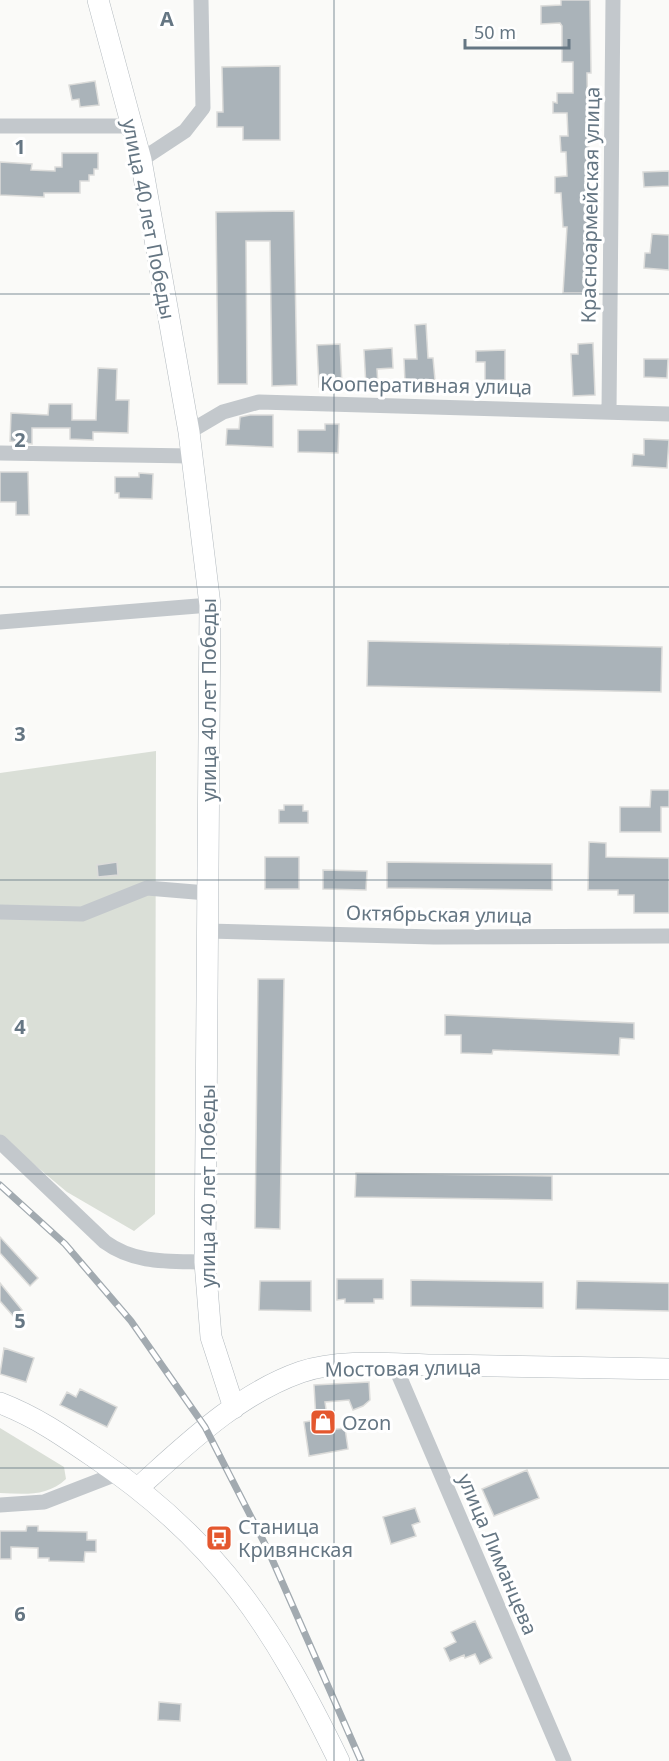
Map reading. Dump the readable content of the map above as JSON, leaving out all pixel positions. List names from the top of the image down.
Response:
{
  "streets": {
    "street": [
      "Красноармейская улица",
      "улица 40 лет Победы",
      "Кооперативная улица",
      "Октябрьская улица",
      "Мостовая улица",
      "улица Лиманцева"
    ]
  },
  "crossings": [
    ["Красноармейская улица", "Кооперативная улица"],
    ["улица 40 лет Победы", "Кооперативная улица"],
    ["улица 40 лет Победы", "Октябрьская улица"],
    ["улица 40 лет Победы", "Мостовая улица"],
    ["Мостовая улица", "улица Лиманцева"]
  ],
  "places": {
    "shop": ["Ozon"],
    "bus stop": ["Станица Кривянская"]
  },
  "scale_bar": "50 m",
  "grid": {
    "columns": ["A"],
    "rows": [
      "1",
      "2",
      "3",
      "4",
      "5",
      "6"
    ]
  }
}
